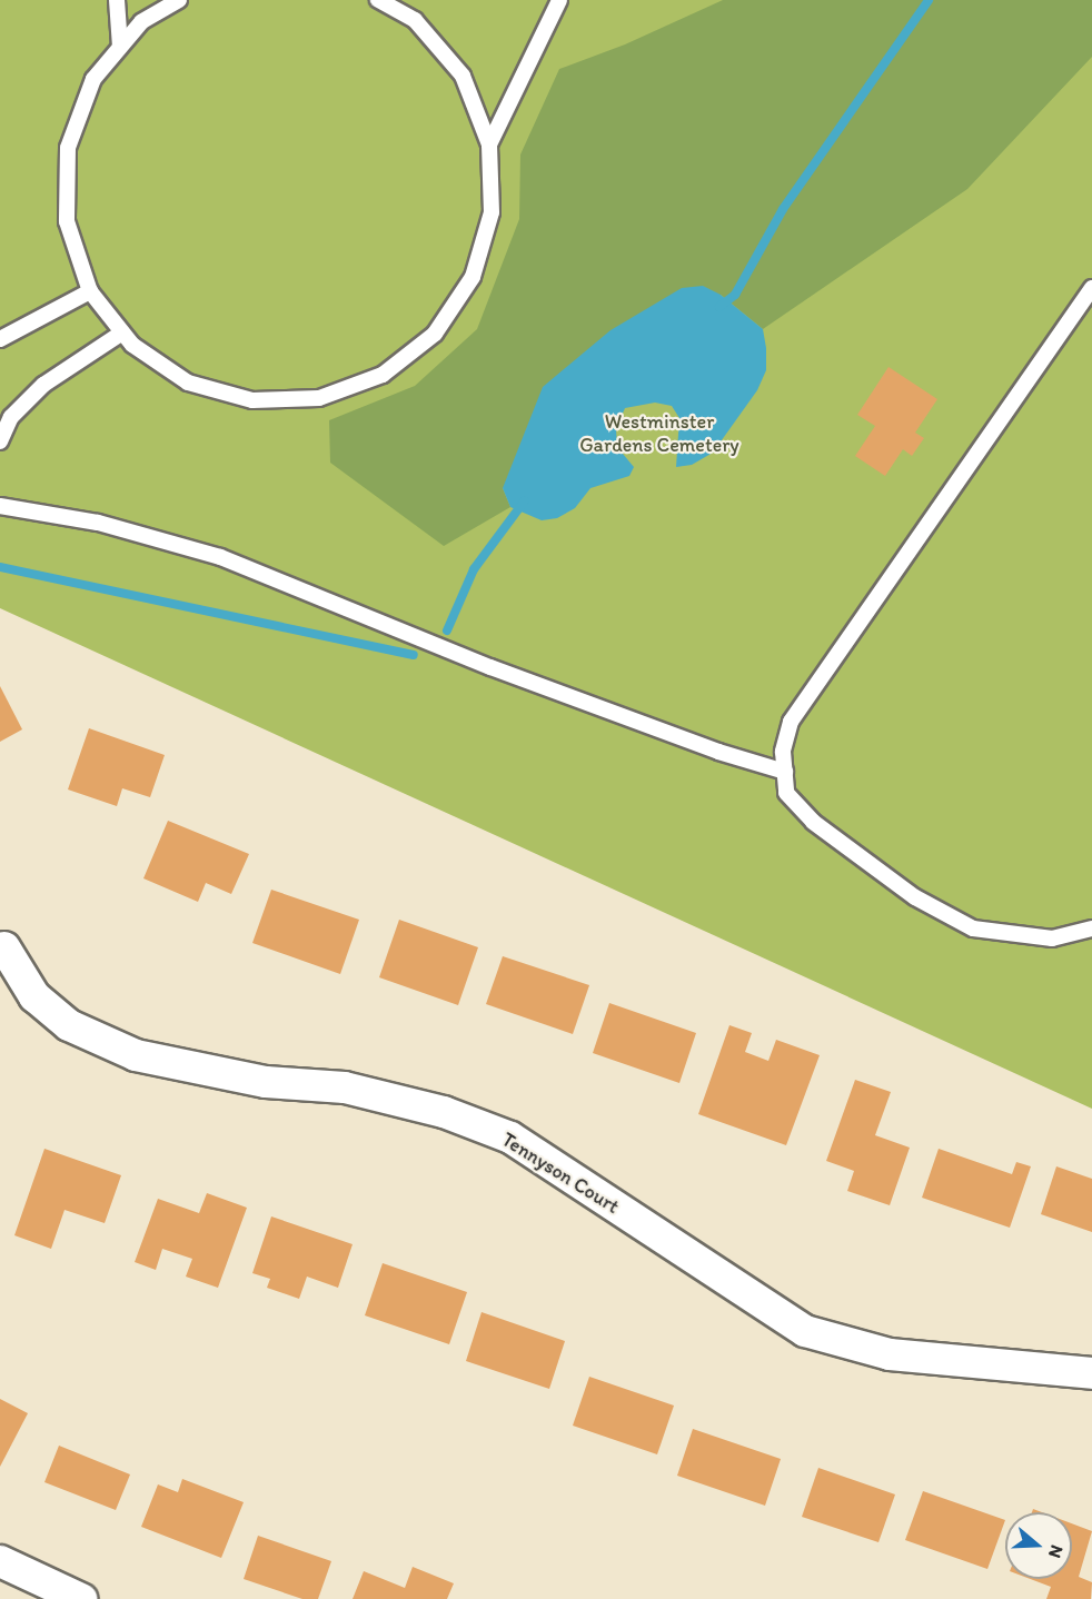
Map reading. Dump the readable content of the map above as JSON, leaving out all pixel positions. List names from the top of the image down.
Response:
{
  "streets": {
    "street": ["Tennyson Court"]
  },
  "parks": ["Westminster Gardens Cemetery"],
  "north": "right"
}
